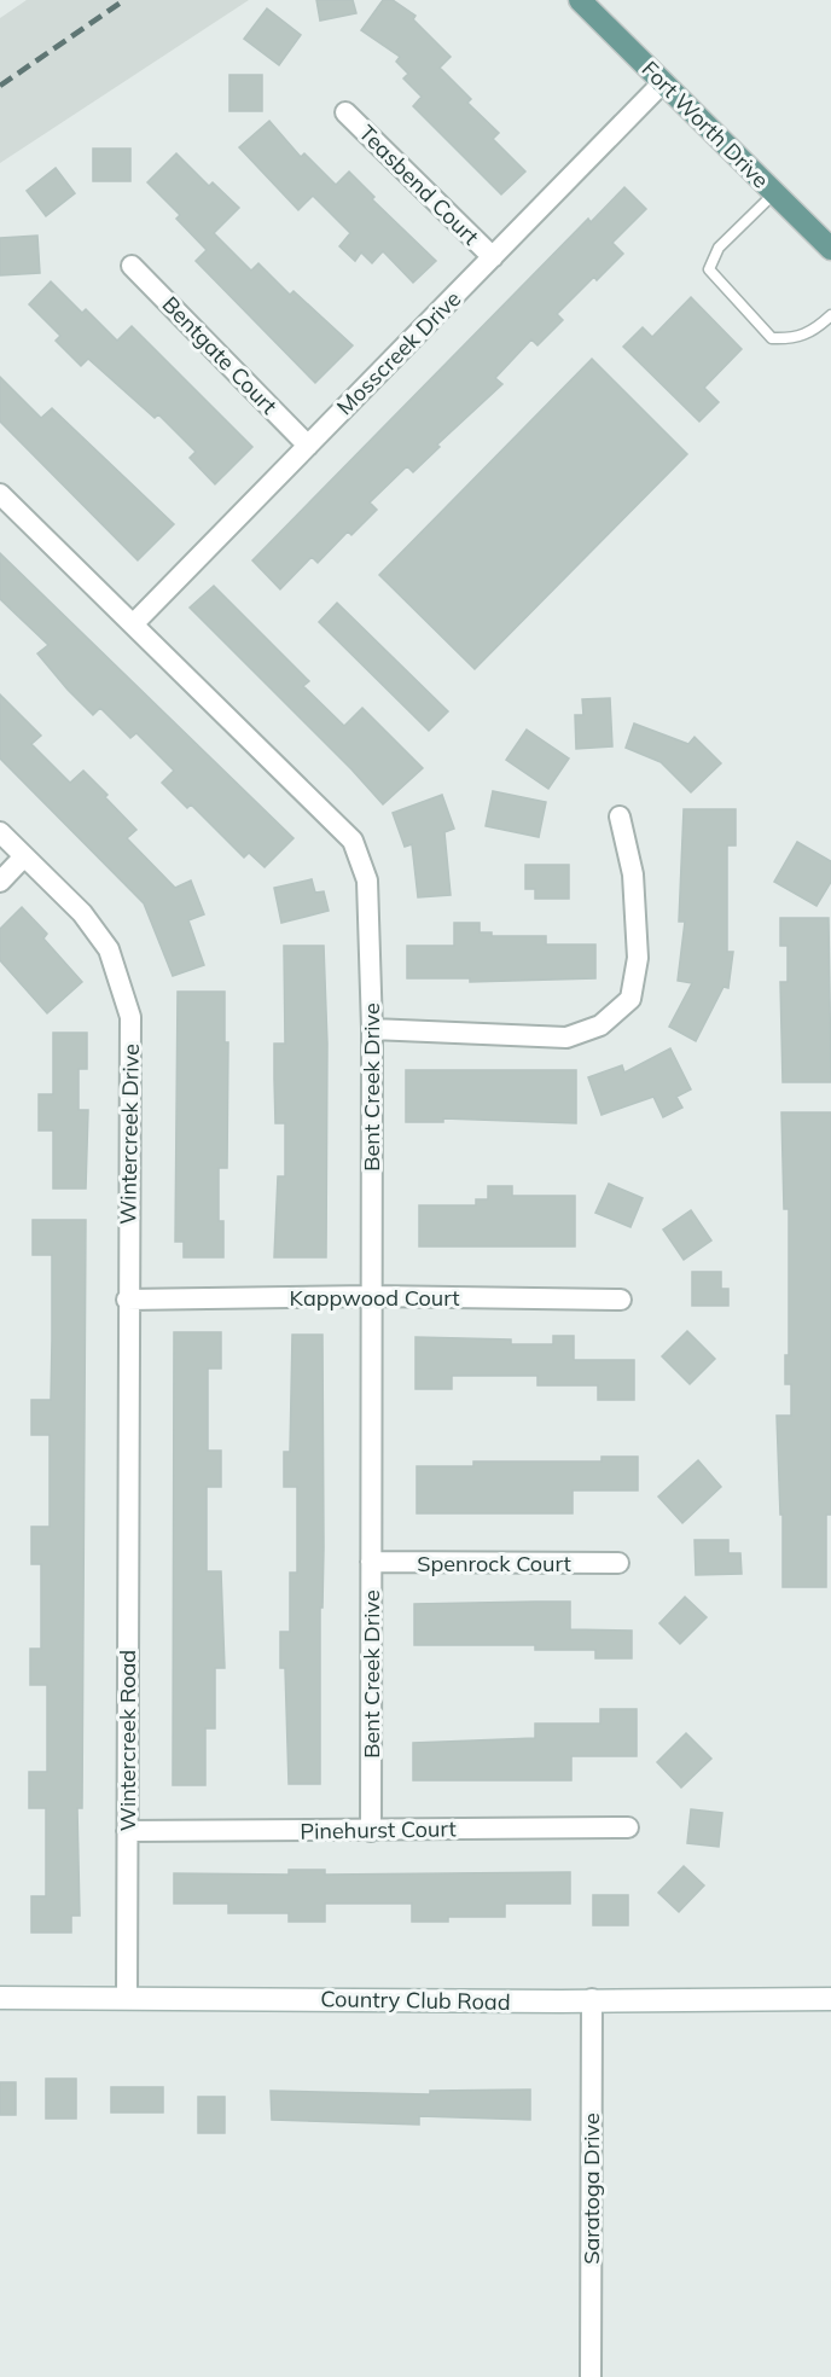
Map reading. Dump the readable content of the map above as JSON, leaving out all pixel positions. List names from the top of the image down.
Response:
{
  "streets": {
    "main road": ["Fort Worth Drive", "Country Club Road"],
    "street": [
      "Teasbend Court",
      "Mosscreek Drive",
      "Bentgate Court",
      "Bent Creek Drive",
      "Wintercreek Drive",
      "Kappwood Court",
      "Spenrock Court",
      "Wintercreek Road",
      "Pinehurst Court",
      "Saratoga Drive"
    ]
  },
  "crossings": [
    ["Fort Worth Drive", "Mosscreek Drive"],
    ["Teasbend Court", "Mosscreek Drive"],
    ["Mosscreek Drive", "Bentgate Court"],
    ["Mosscreek Drive", "Bent Creek Drive"],
    ["Bent Creek Drive", "Kappwood Court"],
    ["Bent Creek Drive", "Spenrock Court"],
    ["Bent Creek Drive", "Pinehurst Court"],
    ["Wintercreek Drive", "Kappwood Court"],
    ["Wintercreek Drive", "Wintercreek Road"],
    ["Wintercreek Road", "Pinehurst Court"],
    ["Wintercreek Road", "Country Club Road"],
    ["Country Club Road", "Saratoga Drive"]
  ]
}
